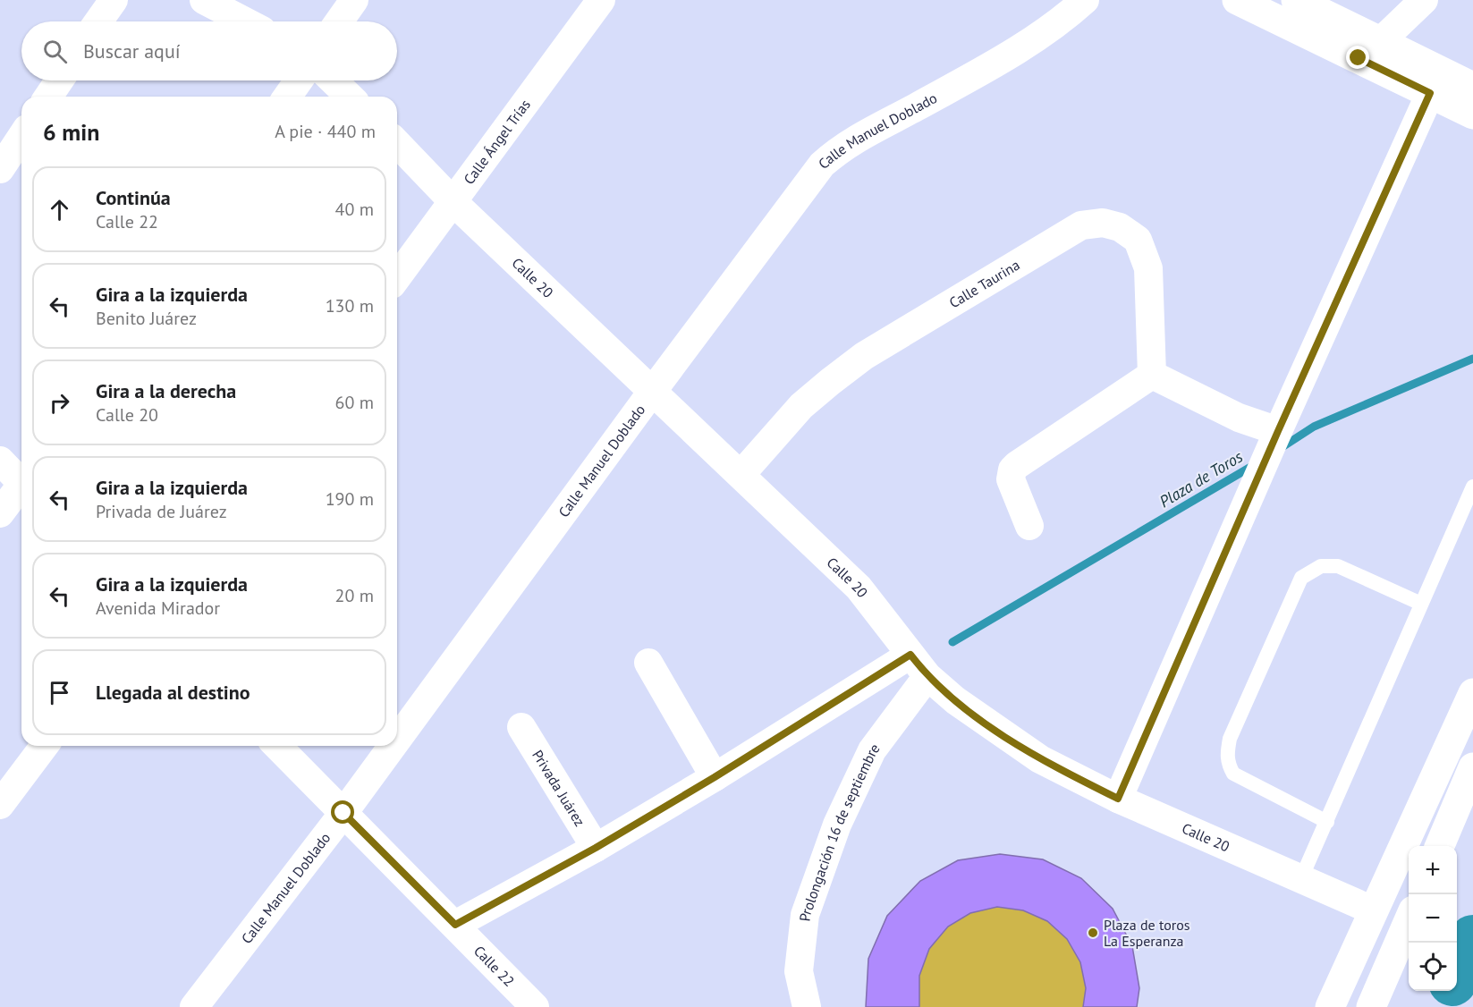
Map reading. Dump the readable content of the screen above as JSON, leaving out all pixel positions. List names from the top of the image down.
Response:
{
  "streets": {
    "street": [
      "Calle Manuel Doblado",
      "Calle Ángel Trías",
      "Calle 20",
      "Calle Taurina",
      "Privada Juárez",
      "Prolongación 16 de septiembre",
      "Calle 22"
    ]
  },
  "crossings": [
    ["Calle Manuel Doblado", "Calle 20"],
    ["Calle Manuel Doblado", "Calle 22"],
    ["Calle Ángel Trías", "Calle 20"],
    ["Calle 20", "Calle Taurina"],
    ["Calle 20", "Prolongación 16 de septiembre"]
  ],
  "water": ["Plaza de Toros"],
  "places": ["Plaza de toros La Esperanza"],
  "page": {
    "search": "Buscar aquí",
    "heading": ["6 min", "A pie · 440 m"],
    "list": [
      ["Continúa", "Calle 22", "40 m"],
      ["Gira a la izquierda", "Benito Juárez", "130 m"],
      ["Gira a la derecha", "Calle 20", "60 m"],
      ["Gira a la izquierda", "Privada de Juárez", "190 m"],
      ["Gira a la izquierda", "Avenida Mirador", "20 m"],
      "Llegada al destino"
    ],
    "map_buttons": ["+", "−"]
  }
}
